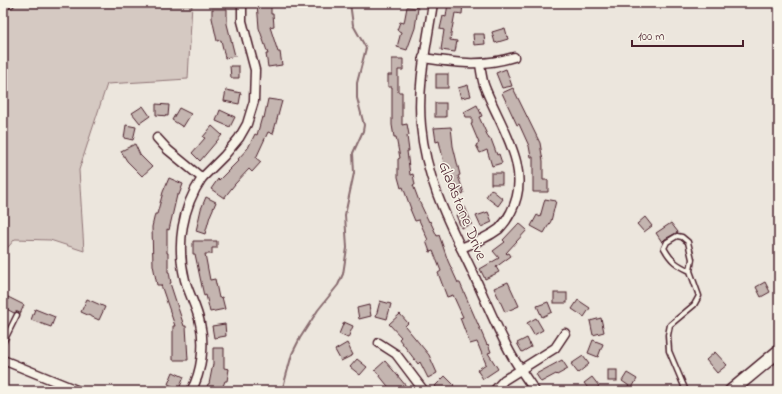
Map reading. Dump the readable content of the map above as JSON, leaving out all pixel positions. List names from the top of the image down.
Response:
{
  "streets": {
    "street": ["Gladstone Drive"]
  },
  "scale_bar": "100 m"
}
